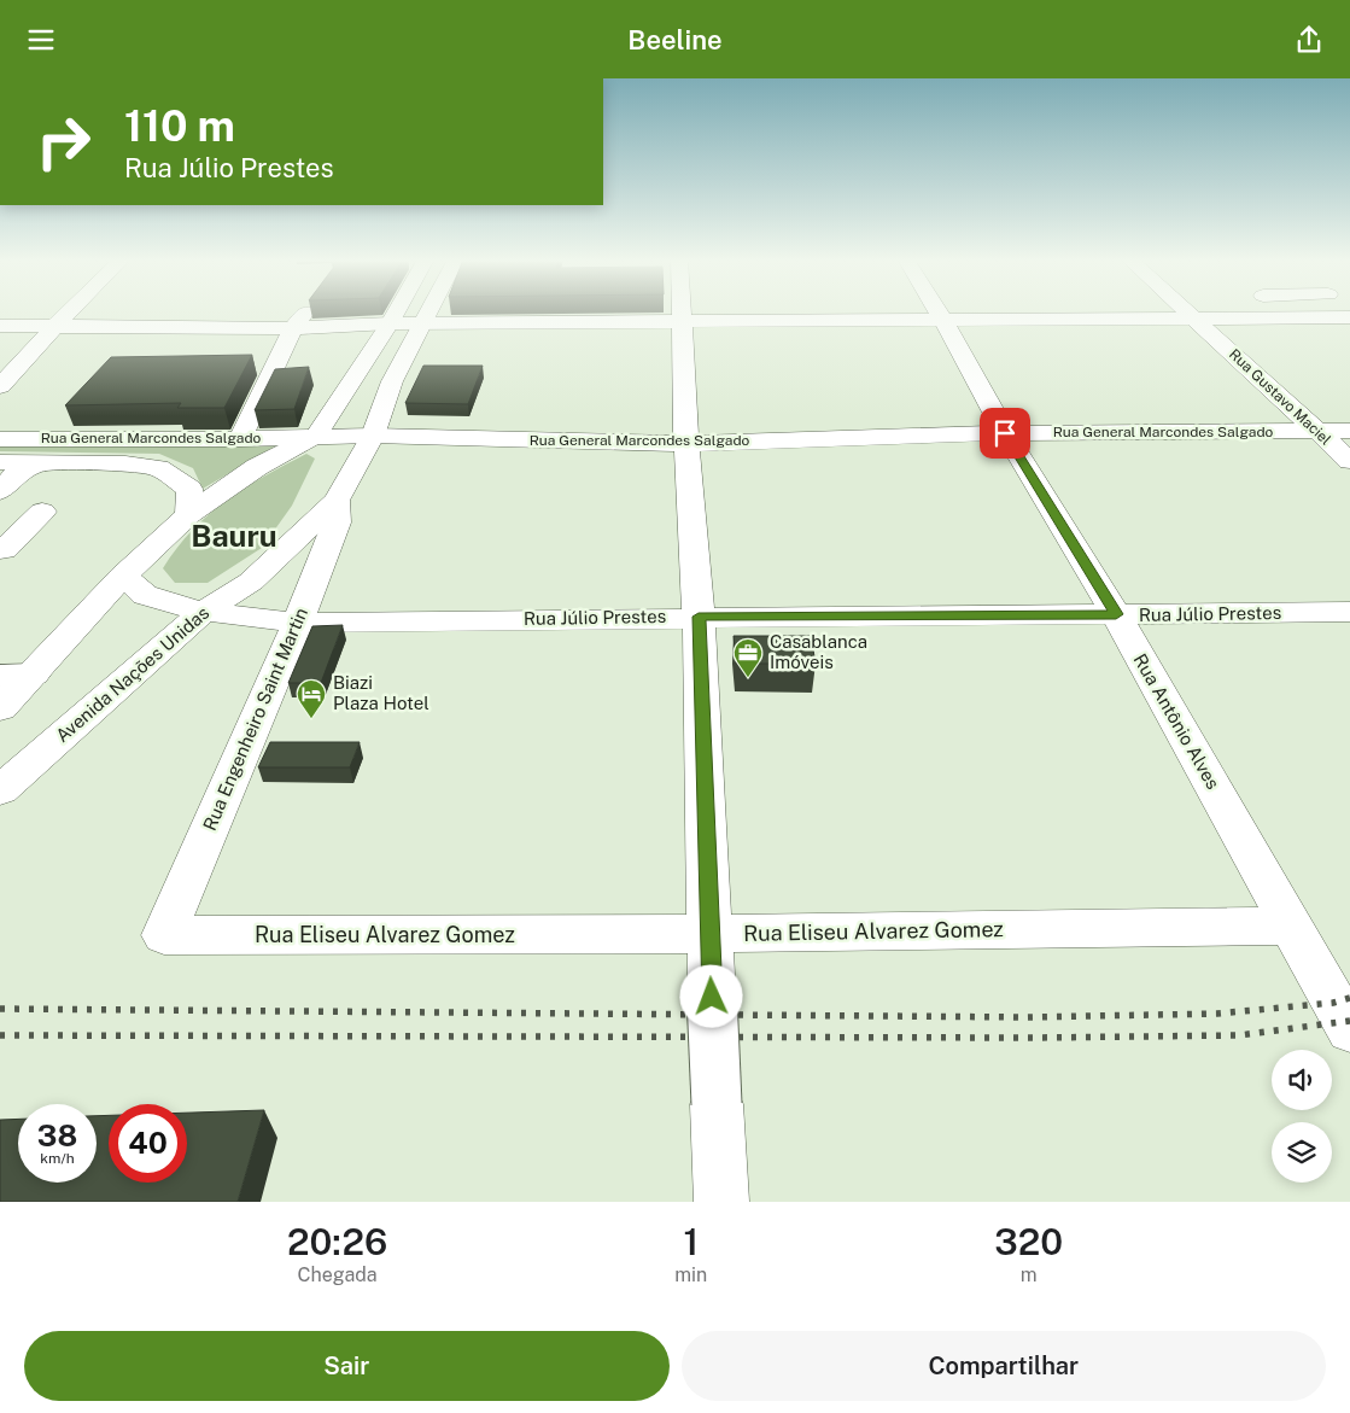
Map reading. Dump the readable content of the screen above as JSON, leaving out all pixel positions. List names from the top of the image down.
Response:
{
  "streets": {
    "street": [
      "Rua Gustavo Maciel",
      "Rua General Marcondes Salgado",
      "Rua Júlio Prestes",
      "Avenida Nações Unidas",
      "Rua Engenheiro Saint Martin",
      "Rua Antônio Alves",
      "Rua Eliseu Alvarez Gomez"
    ]
  },
  "crossings": [
    ["Rua Gustavo Maciel", "Rua General Marcondes Salgado"],
    ["Rua General Marcondes Salgado", "Avenida Nações Unidas"],
    ["Rua General Marcondes Salgado", "Rua Engenheiro Saint Martin"],
    ["Rua General Marcondes Salgado", "Rua Antônio Alves"],
    ["Rua Júlio Prestes", "Avenida Nações Unidas"],
    ["Rua Júlio Prestes", "Rua Engenheiro Saint Martin"],
    ["Rua Júlio Prestes", "Rua Antônio Alves"],
    ["Avenida Nações Unidas", "Rua Engenheiro Saint Martin"],
    ["Rua Engenheiro Saint Martin", "Rua Eliseu Alvarez Gomez"],
    ["Rua Antônio Alves", "Rua Eliseu Alvarez Gomez"]
  ],
  "districts": ["Bauru"],
  "places": {
    "office": ["Casablanca Imóveis"],
    "hotel": ["Biazi Plaza Hotel"]
  },
  "page": {
    "header": "Beeline",
    "turn": ["110 m", "Rua Júlio Prestes"],
    "speed": "38 km/h",
    "limit": "40",
    "eta": [
      "20:26",
      "Chegada",
      "1",
      "min",
      "320",
      "m"
    ],
    "buttons": ["Sair", "Compartilhar"]
  }
}
